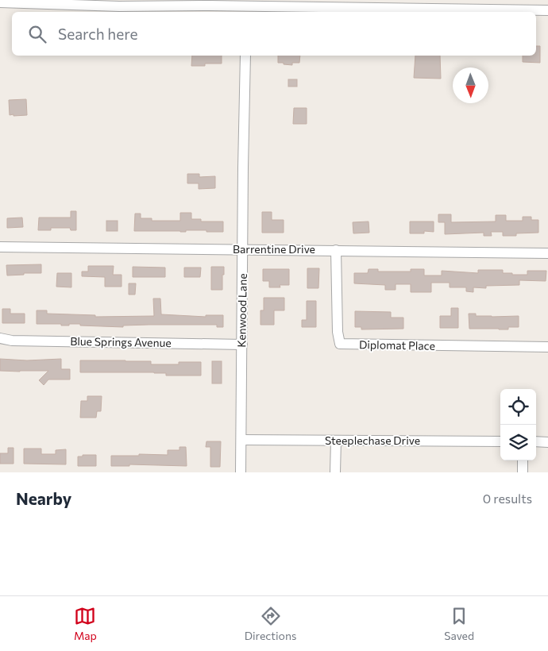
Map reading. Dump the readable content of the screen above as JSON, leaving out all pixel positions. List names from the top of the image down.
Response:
{
  "streets": {
    "street": [
      "Barrentine Drive",
      "Kenwood Lane",
      "Blue Springs Avenue",
      "Diplomat Place",
      "Steeplechase Drive"
    ]
  },
  "crossings": [
    ["Barrentine Drive", "Kenwood Lane"],
    ["Barrentine Drive", "Diplomat Place"],
    ["Kenwood Lane", "Blue Springs Avenue"],
    ["Kenwood Lane", "Steeplechase Drive"]
  ],
  "north": "bottom",
  "page": {
    "search": "Search here",
    "heading": ["Nearby", "0 results"],
    "nav": ["Map", "Directions", "Saved"]
  }
}
